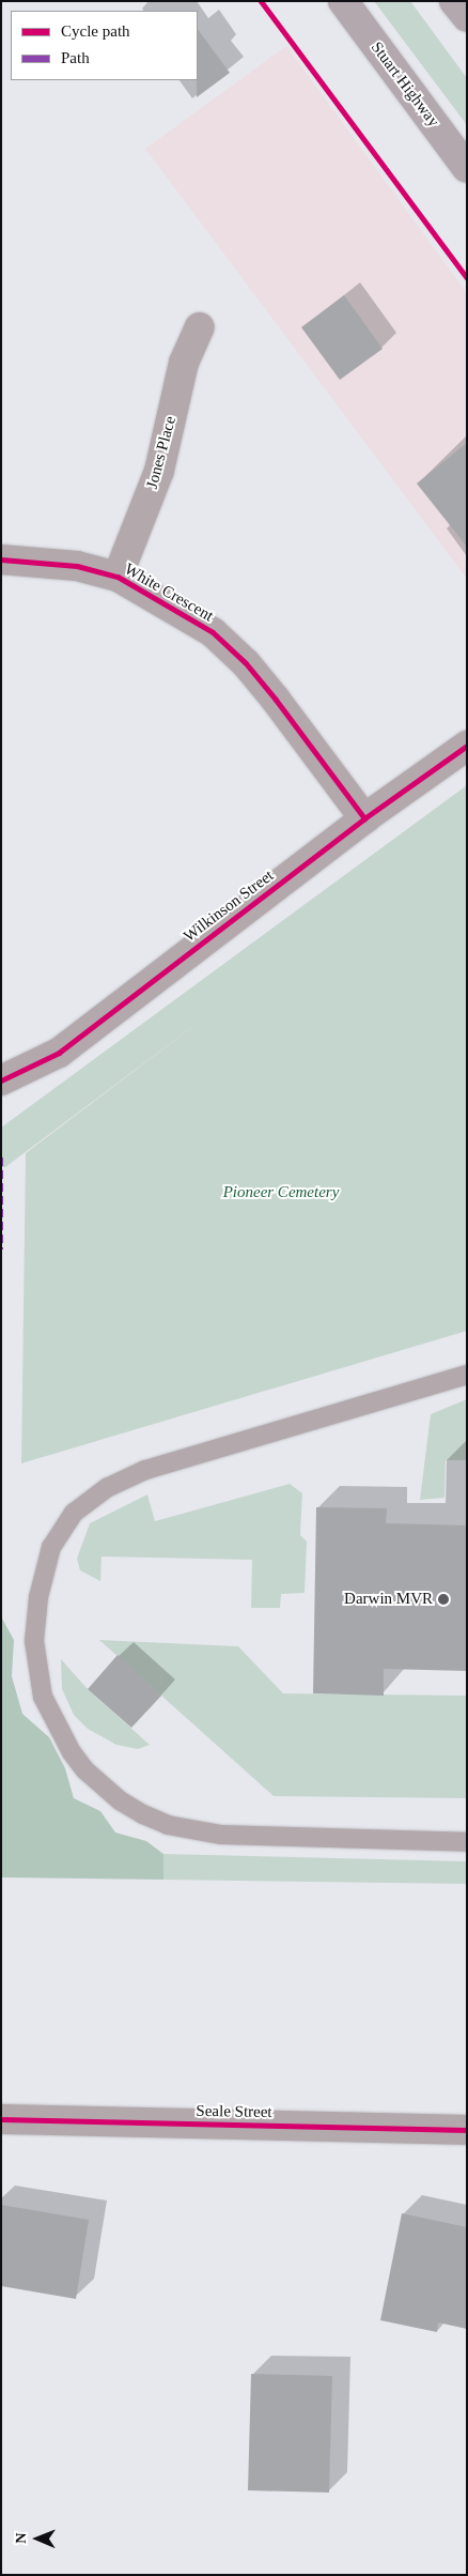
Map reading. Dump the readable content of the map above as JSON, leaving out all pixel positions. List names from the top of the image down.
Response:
{
  "streets": {
    "highway": ["Stuart Highway"],
    "street": [
      "Jones Place",
      "White Crescent",
      "Wilkinson Street",
      "Seale Street"
    ]
  },
  "crossings": [
    ["Jones Place", "White Crescent"],
    ["White Crescent", "Wilkinson Street"]
  ],
  "parks": ["Pioneer Cemetery"],
  "places": ["Darwin MVR"],
  "legend": ["Cycle path", "Path"],
  "north": "left"
}
